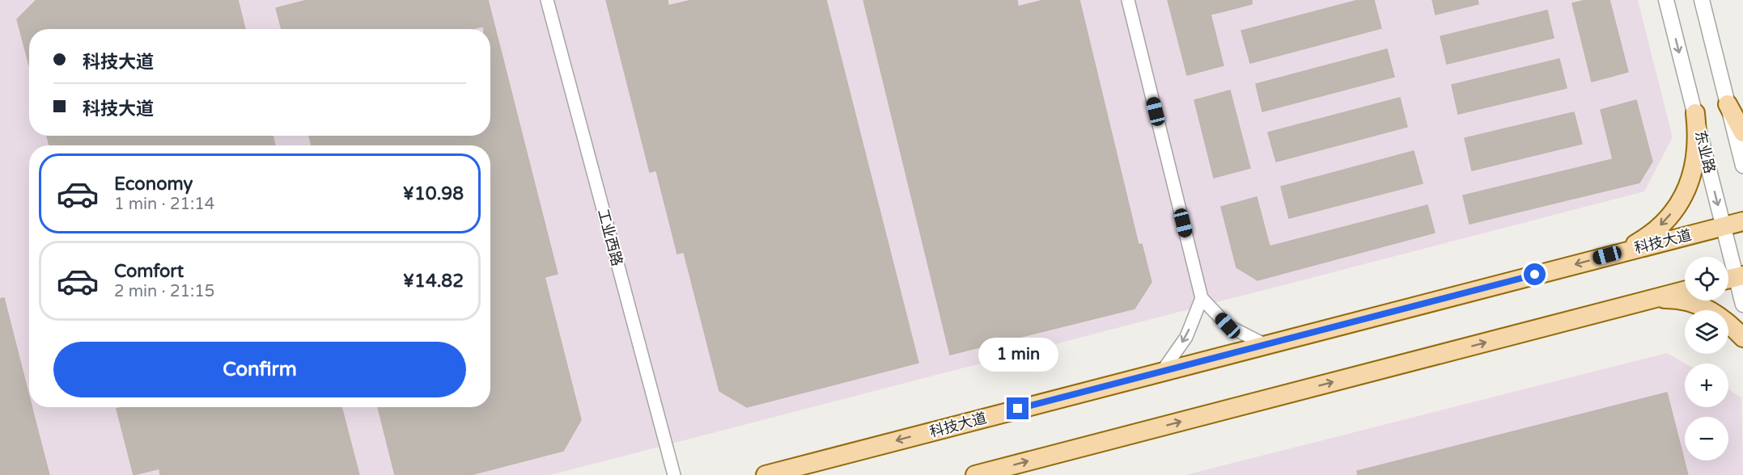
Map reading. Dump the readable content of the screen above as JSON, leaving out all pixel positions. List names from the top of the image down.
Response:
{
  "streets": {
    "main road": ["科技大道"],
    "street": ["东业路", "工业西路"]
  },
  "crossings": [
    ["东业路", "科技大道"]
  ],
  "page": {
    "banner": ["科技大道", "科技大道"],
    "list": [
      {
        "name": "Economy",
        "note": "1 min · 21:14",
        "value": "¥10.98"
      },
      {
        "name": "Comfort",
        "note": "2 min · 21:15",
        "value": "¥14.82"
      }
    ],
    "map_buttons": ["+", "−"],
    "buttons": "Confirm",
    "bubble": "1 min"
  }
}
